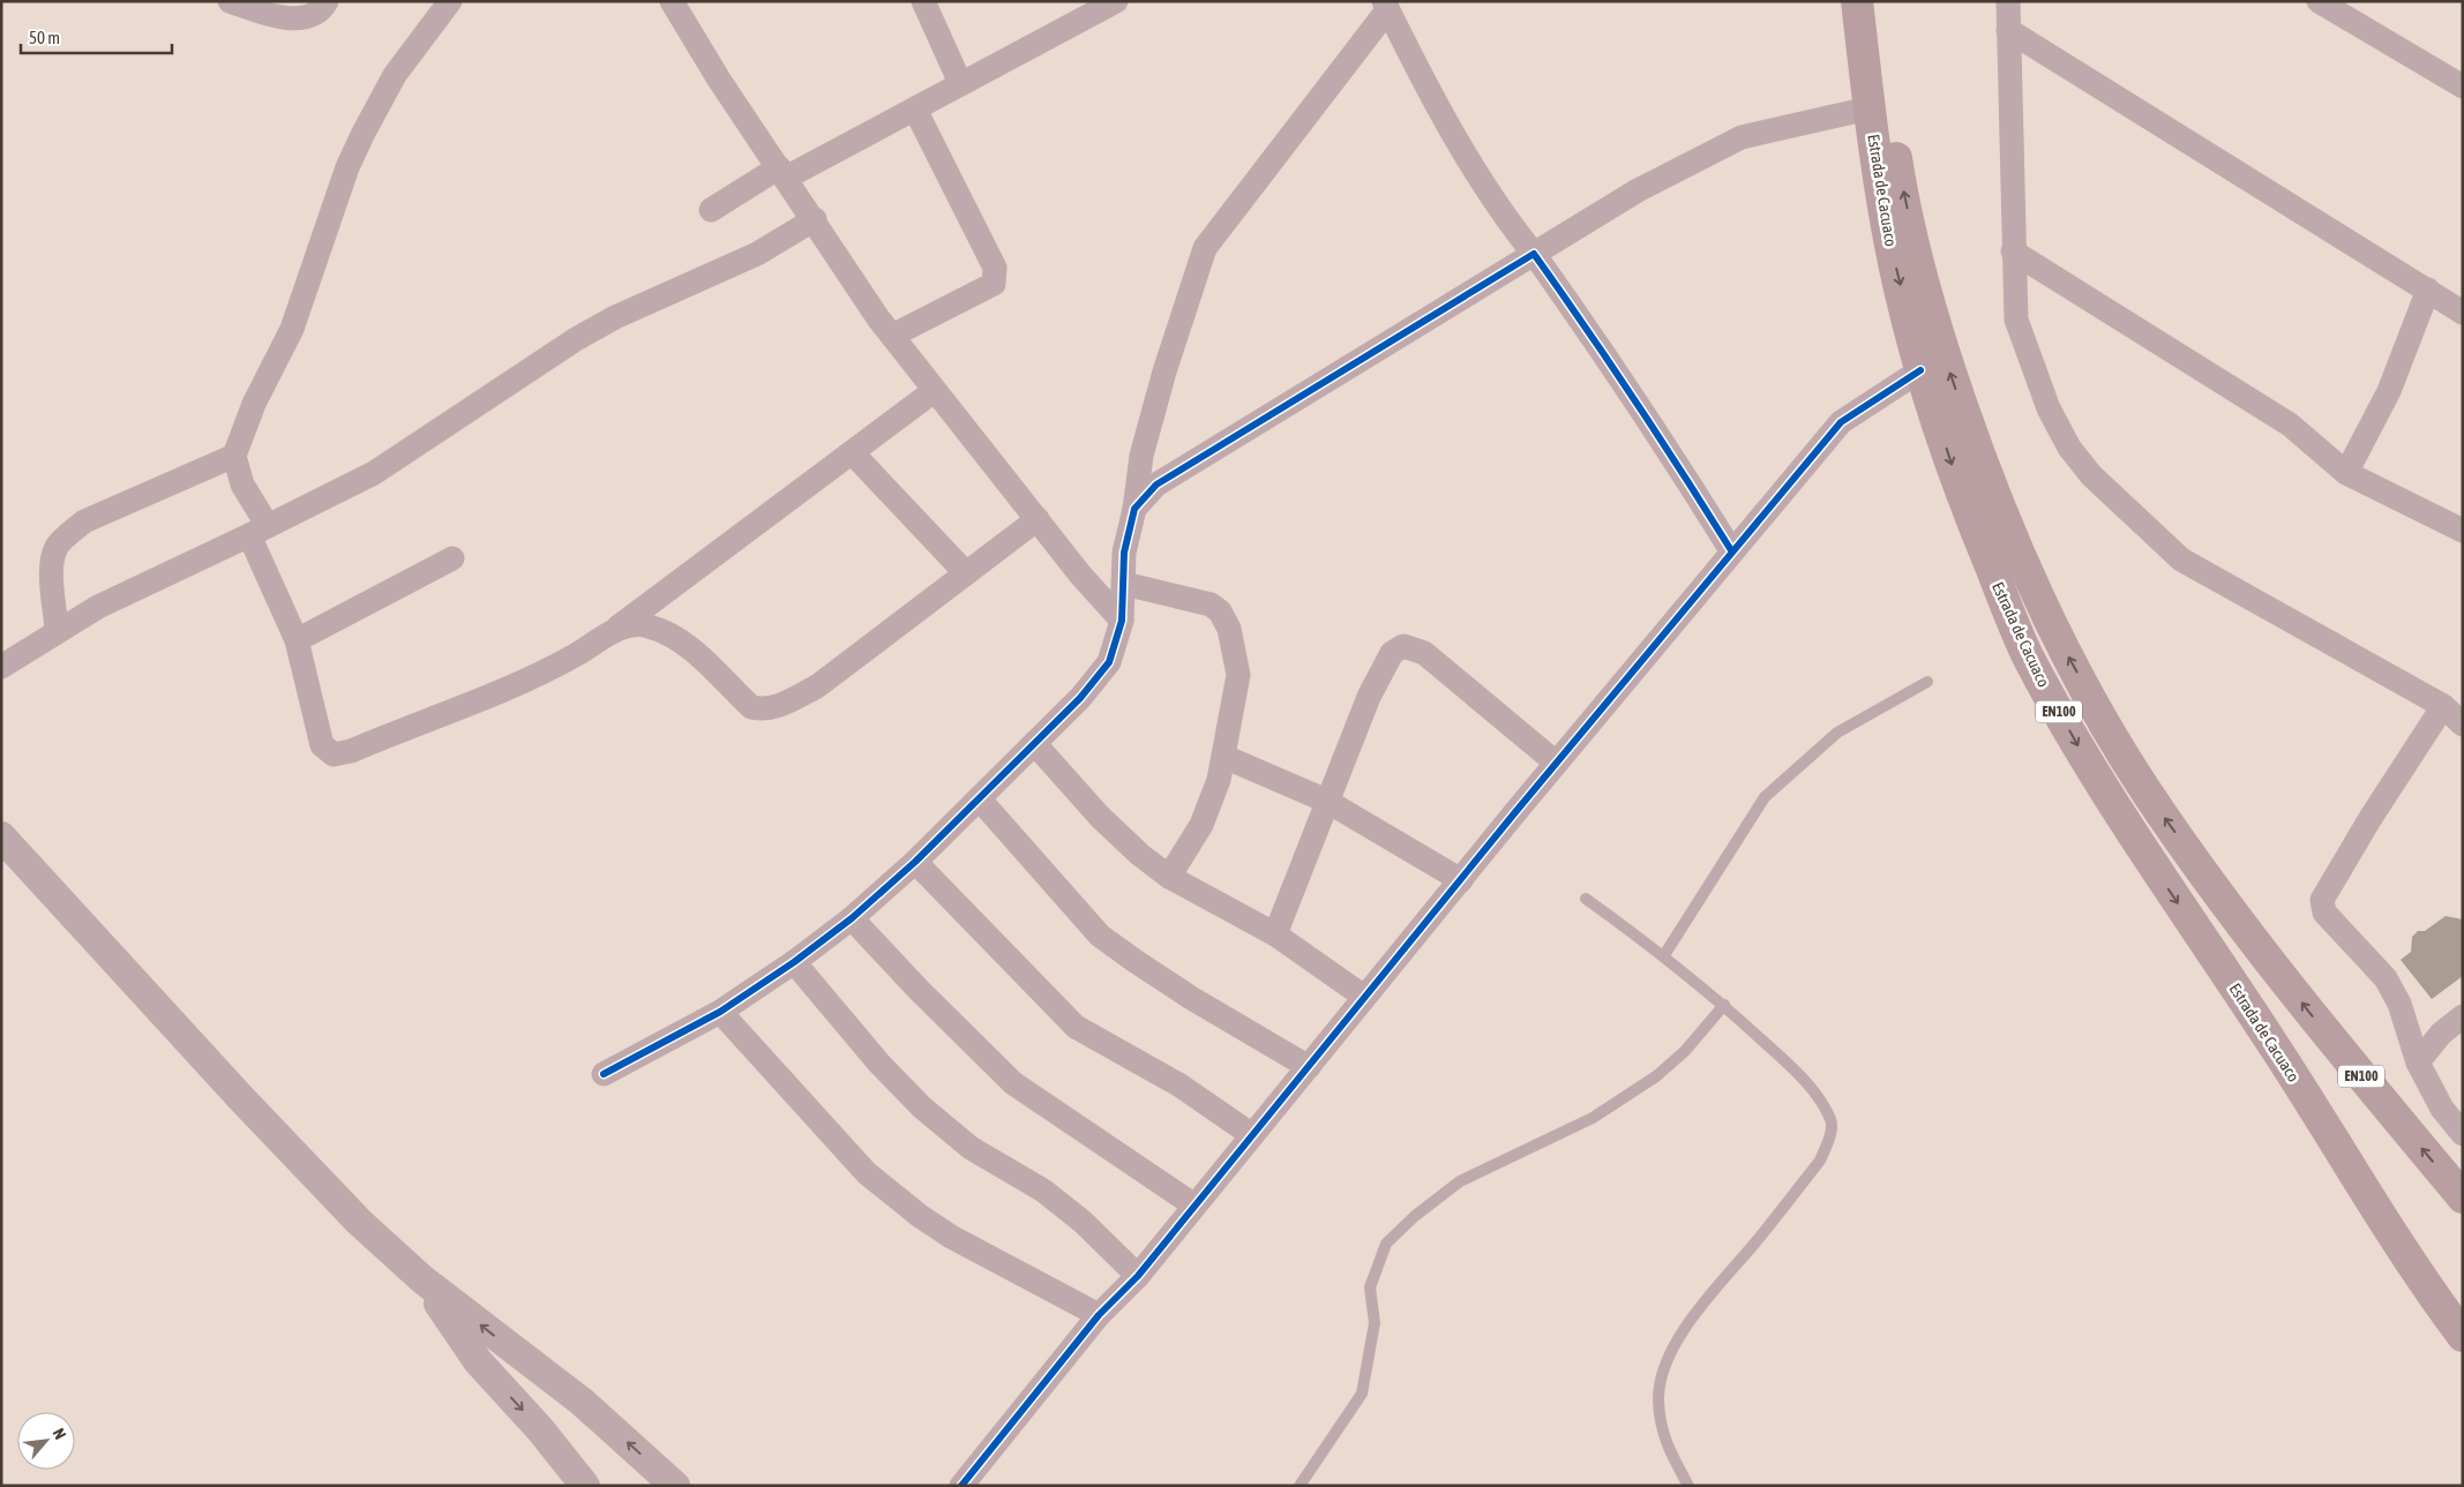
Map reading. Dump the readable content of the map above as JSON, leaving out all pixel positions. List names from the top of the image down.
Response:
{
  "streets": {
    "main road": ["Estrada de Cacuaco", "EN100"]
  },
  "scale_bar": "50 m",
  "north": "top right"
}
